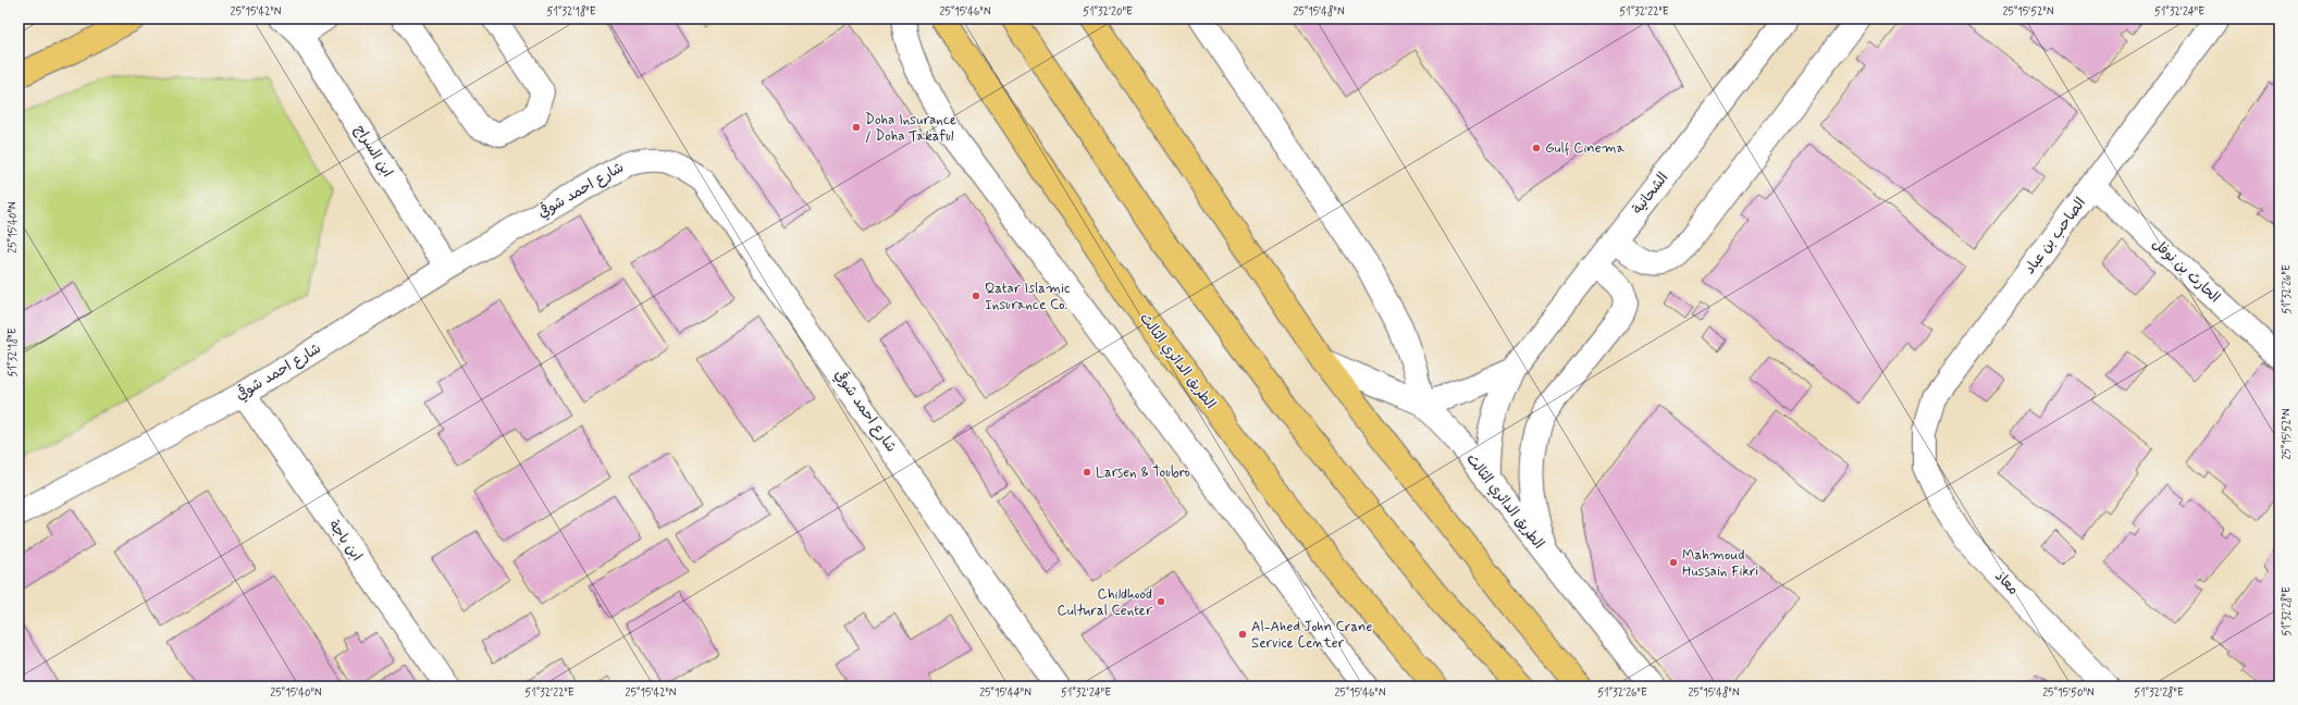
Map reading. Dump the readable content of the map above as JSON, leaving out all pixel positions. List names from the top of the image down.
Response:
{
  "streets": {
    "main road": ["الطريق الدائري الثالث"],
    "street": [
      "ابن السراج",
      "شارع احمد شوقي",
      "الشحانية",
      "الصاحب بن عباد",
      "الحارث بن نوفل",
      "ابن باجة",
      "معاذ"
    ]
  },
  "crossings": [
    ["ابن السراج", "شارع احمد شوقي"],
    ["شارع احمد شوقي", "ابن باجة"],
    ["الشحانية", "الطريق الدائري الثالث"],
    ["الصاحب بن عباد", "الحارث بن نوفل"],
    ["الصاحب بن عباد", "معاذ"]
  ],
  "places": [
    "Doha Insurance / Doha Takaful",
    "Gulf Cinema",
    "Qatar Islamic Insurance Co.",
    "Larsen & Toubro",
    "Mahmoud Hussain Fikri",
    "Childhood Cultural Center",
    "Al-Ahed John Crane Service Center"
  ],
  "coordinates": [
    "25°15'42\"N",
    "51°32'18\"E",
    "25°15'46\"N",
    "51°32'20\"E",
    "25°15'48\"N",
    "51°32'22\"E",
    "25°15'52\"N",
    "51°32'24\"E",
    "25°15'40\"N",
    "51°32'26\"E",
    "51°32'28\"E",
    "25°15'44\"N",
    "25°15'50\"N"
  ]
}
